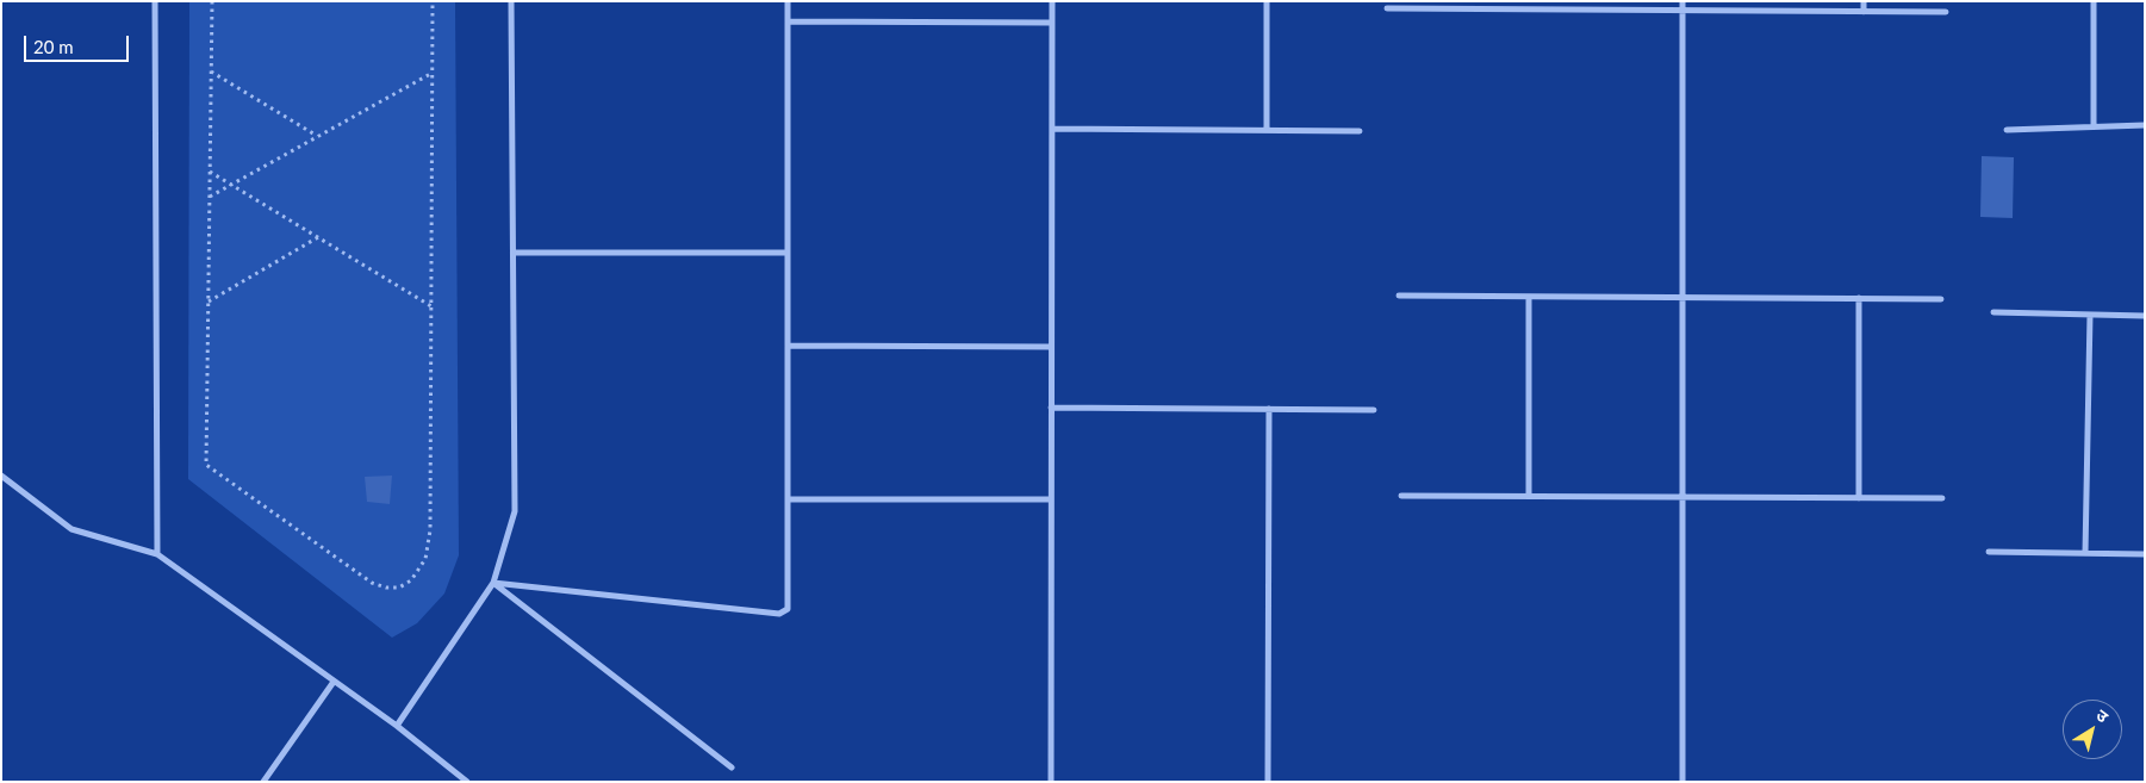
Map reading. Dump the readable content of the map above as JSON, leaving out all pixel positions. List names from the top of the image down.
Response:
{
  "scale_bar": "20 m",
  "north": "top right"
}
